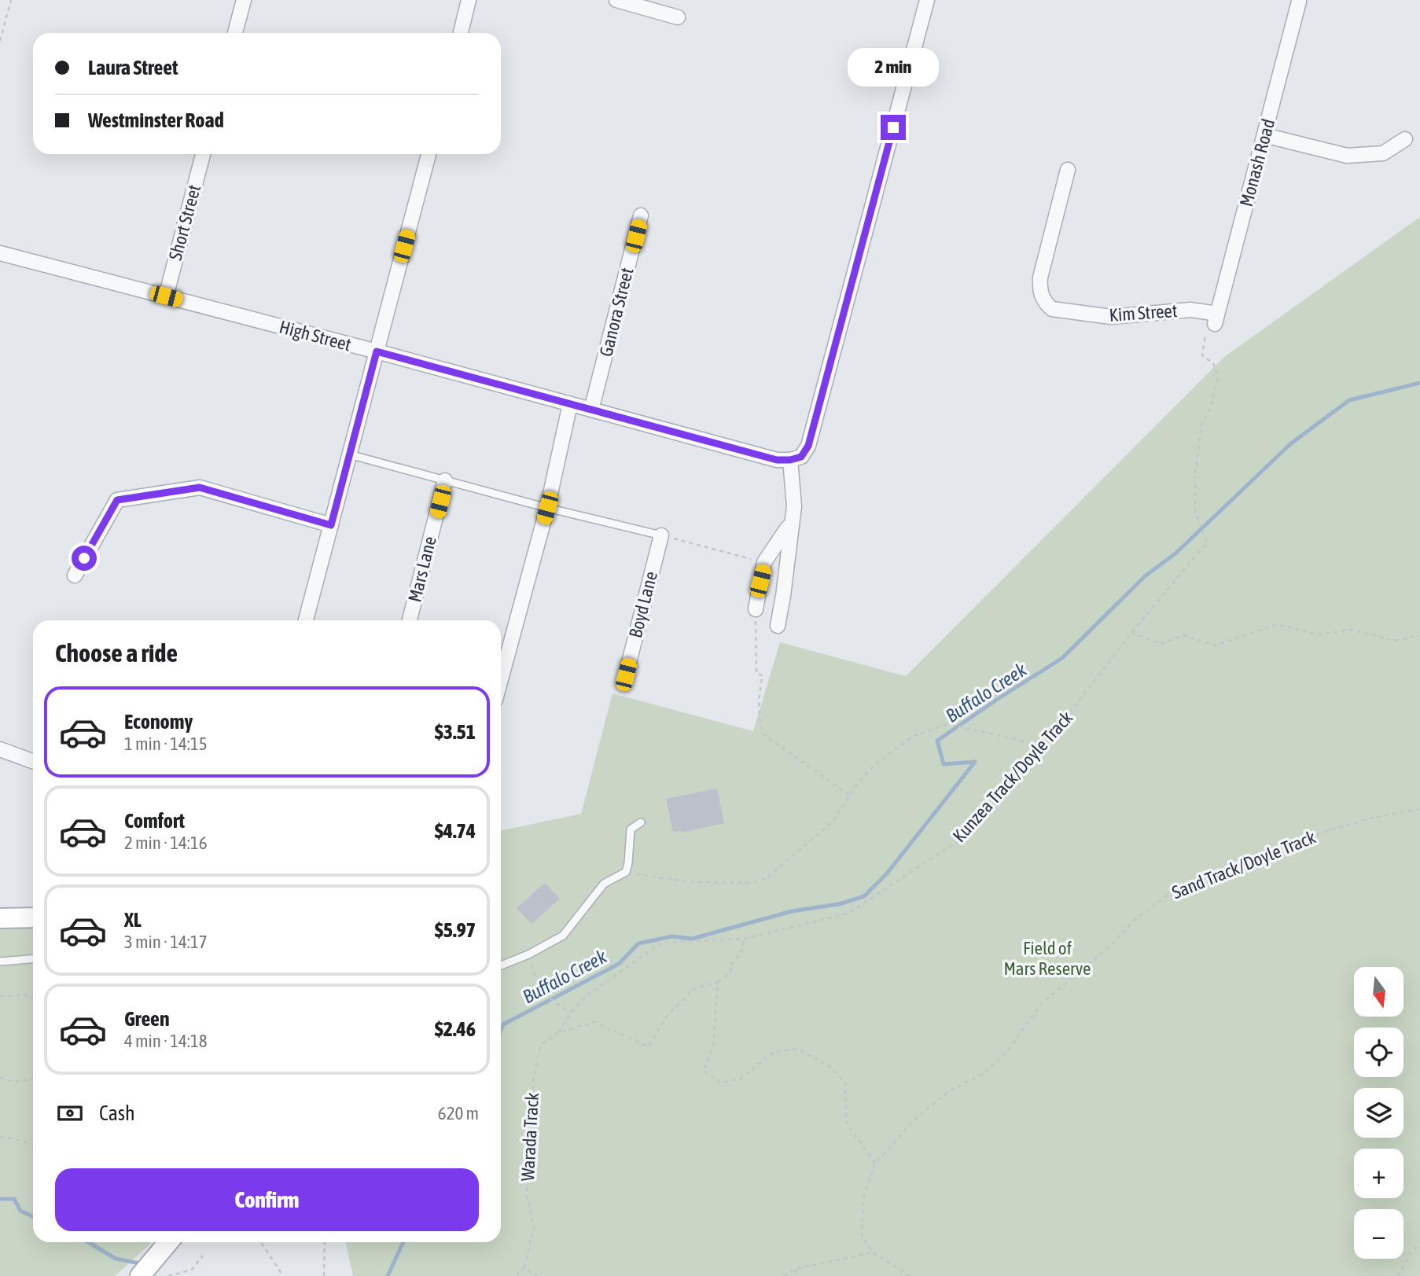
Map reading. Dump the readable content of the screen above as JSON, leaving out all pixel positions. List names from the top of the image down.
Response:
{
  "streets": {
    "street": [
      "Monash Road",
      "Short Street",
      "Ganora Street",
      "Kim Street",
      "High Street",
      "Mars Lane",
      "Boyd Lane"
    ],
    "path": ["Kunzea Track/Doyle Track", "Sand Track/Doyle Track", "Warada Track"]
  },
  "crossings": [
    ["Monash Road", "Kim Street"],
    ["Monash Road", "Kunzea Track/Doyle Track"],
    ["Short Street", "High Street"],
    ["Ganora Street", "High Street"],
    ["Kim Street", "Kunzea Track/Doyle Track"],
    ["Kunzea Track/Doyle Track", "Warada Track"]
  ],
  "water": ["Buffalo Creek"],
  "parks": ["Field of Mars Reserve"],
  "north": "bottom",
  "page": {
    "banner": ["Laura Street", "Westminster Road"],
    "bubble": "2 min",
    "heading": "Choose a ride",
    "list": [
      {
        "name": "Economy",
        "note": "1 min · 14:15",
        "value": "$3.51"
      },
      {
        "name": "Comfort",
        "note": "2 min · 14:16",
        "value": "$4.74"
      },
      {
        "name": "XL",
        "note": "3 min · 14:17",
        "value": "$5.97"
      },
      {
        "name": "Green",
        "note": "4 min · 14:18",
        "value": "$2.46"
      }
    ],
    "map_buttons": ["+", "−"],
    "pay": ["Cash", "620 m"],
    "buttons": "Confirm"
  }
}
